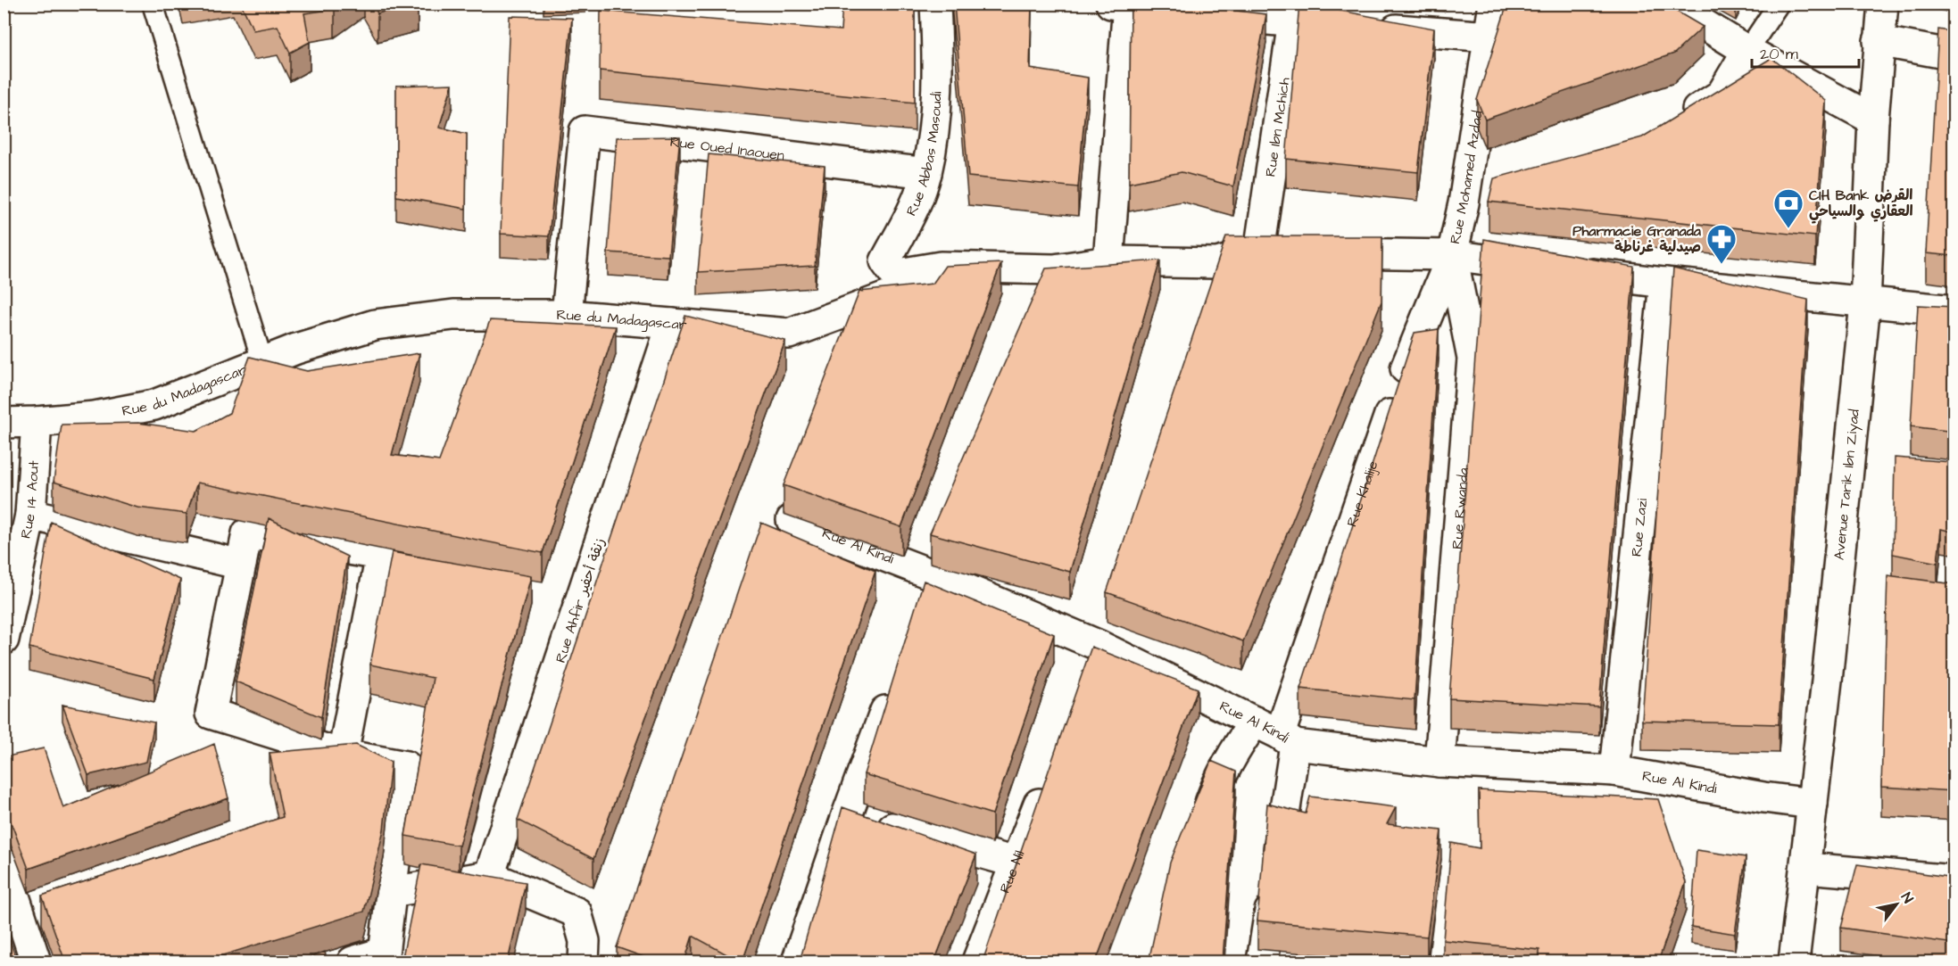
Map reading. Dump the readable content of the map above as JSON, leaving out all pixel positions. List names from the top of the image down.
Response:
{
  "streets": {
    "street": [
      "Rue Ibn Mchich",
      "Rue Oued Inaouen",
      "Rue Abbas Masoudi",
      "Rue Mohamed Azdad",
      "Rue du Madagascar",
      "Avenue Tarik Ibn Ziyad",
      "Rue Khalije",
      "Rue 14 Aout",
      "Rue Rwanda",
      "Rue Zazi",
      "Rue Al Kindi",
      "Rue Ahfir زنقة أحفير",
      "Rue Nil"
    ]
  },
  "crossings": [
    ["Rue Oued Inaouen", "Rue Abbas Masoudi"],
    ["Rue Oued Inaouen", "Rue du Madagascar"],
    ["Rue Abbas Masoudi", "Rue du Madagascar"],
    ["Rue Mohamed Azdad", "Rue Khalije"],
    ["Rue Mohamed Azdad", "Rue Rwanda"],
    ["Rue du Madagascar", "Rue 14 Aout"],
    ["Rue du Madagascar", "Rue Ahfir زنقة أحفير"],
    ["Avenue Tarik Ibn Ziyad", "Rue Al Kindi"],
    ["Rue Khalije", "Rue Rwanda"],
    ["Rue Khalije", "Rue Al Kindi"],
    ["Rue Rwanda", "Rue Al Kindi"],
    ["Rue Zazi", "Rue Al Kindi"]
  ],
  "places": {
    "bank": ["CIH Bank القرض العقاري والسياحي"],
    "pharmacy": ["Pharmacie Granada صيدلية غرناطة"]
  },
  "scale_bar": "20 m",
  "north": "top right"
}
